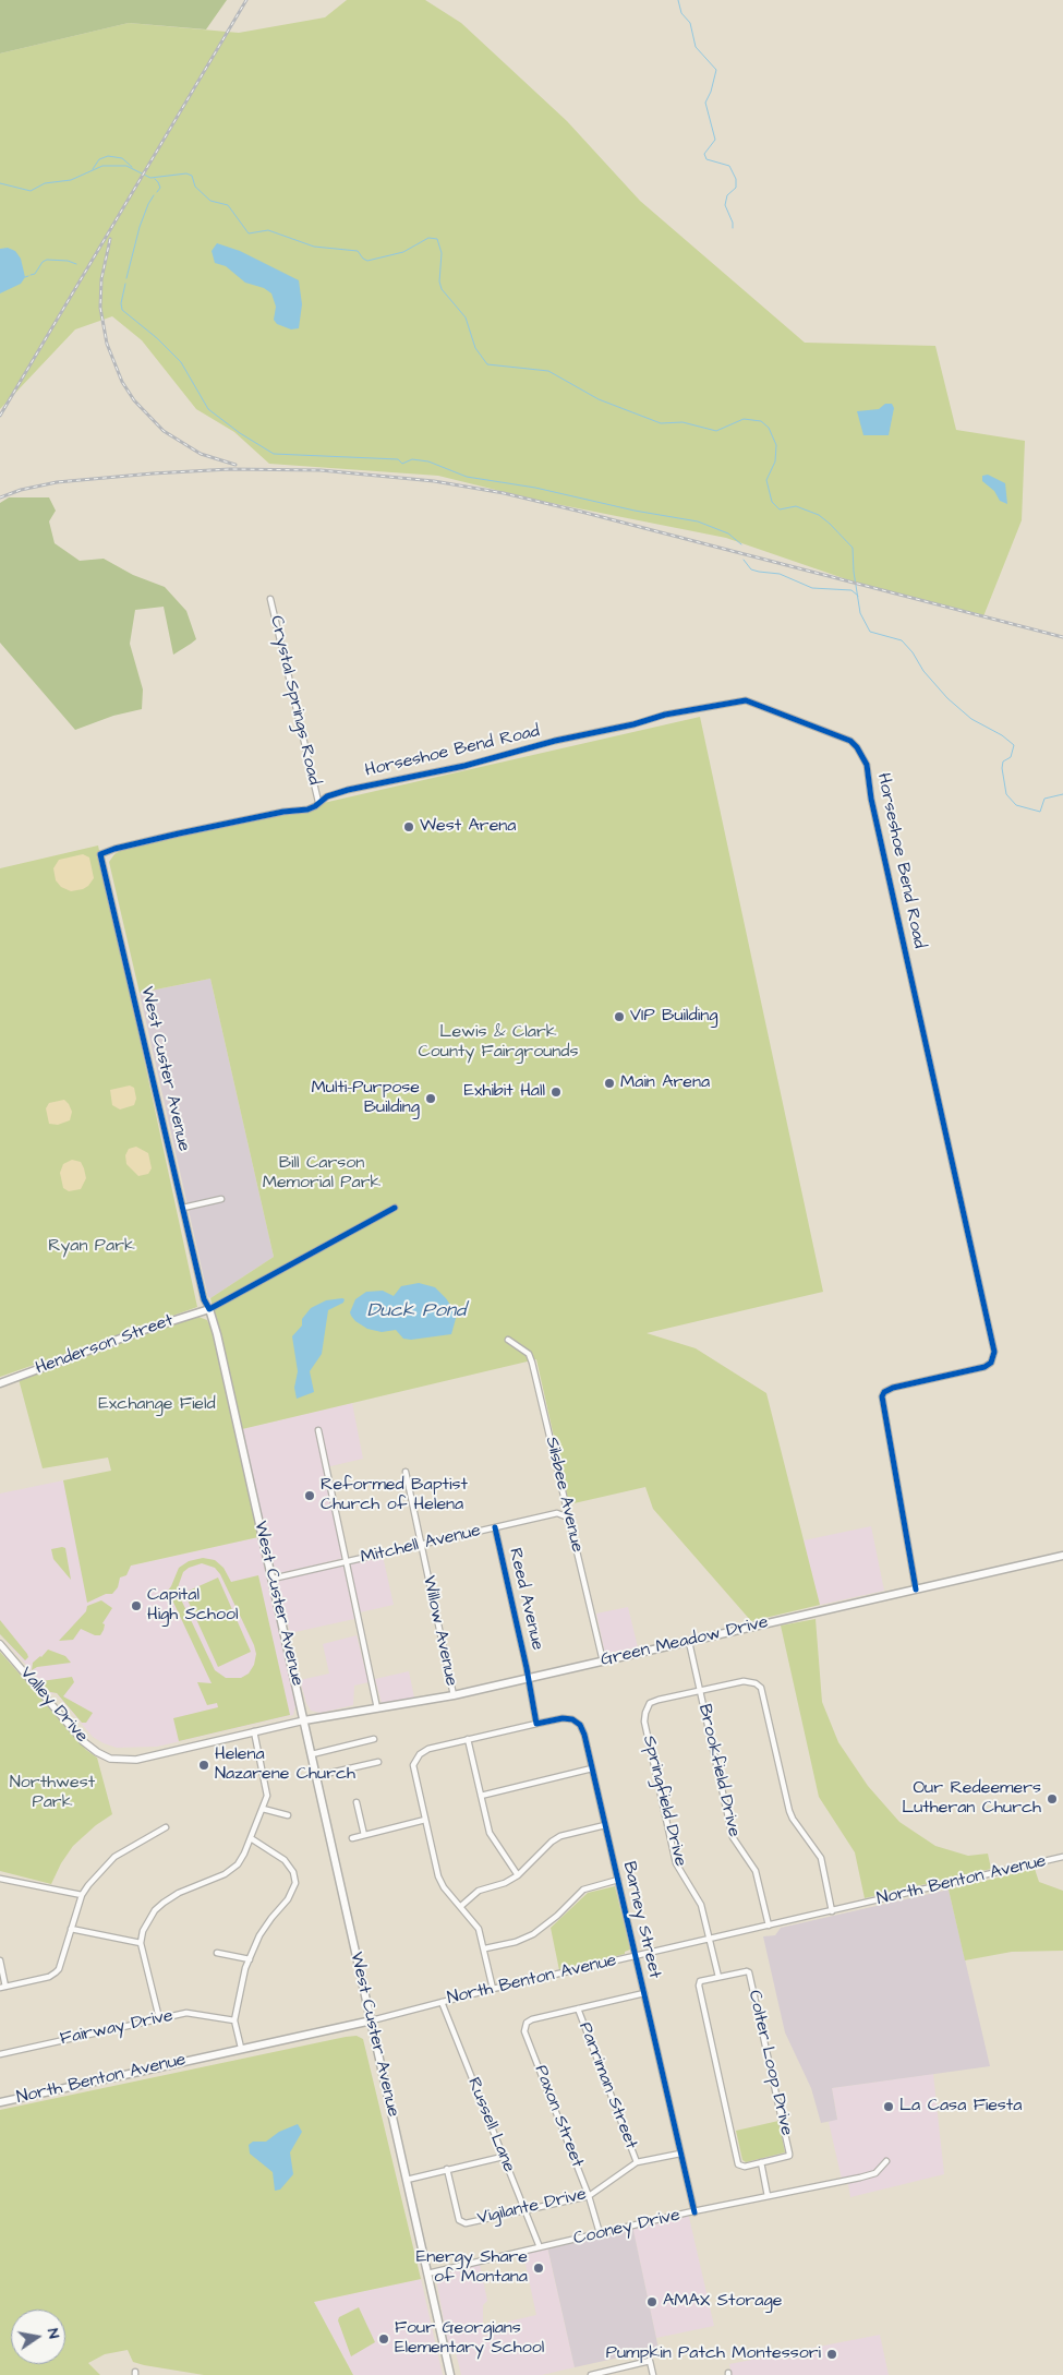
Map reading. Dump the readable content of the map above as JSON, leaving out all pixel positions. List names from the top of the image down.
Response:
{
  "streets": {
    "main road": [
      "West Custer Avenue",
      "Henderson Street",
      "Green Meadow Drive",
      "North Benton Avenue"
    ],
    "street": [
      "Crystal Springs Road",
      "Horseshoe Bend Road",
      "Silsbee Avenue",
      "Mitchell Avenue",
      "Reed Avenue",
      "Willow Avenue",
      "Valley Drive",
      "Brookfield Drive",
      "Springfield Drive",
      "Barney Street",
      "Fairway Drive",
      "Colter Loop Drive",
      "Parriman Street",
      "Paxon Street",
      "Russell Lane",
      "Vigilante Drive",
      "Cooney Drive"
    ]
  },
  "crossings": [
    ["Crystal Springs Road", "Horseshoe Bend Road"],
    ["Horseshoe Bend Road", "West Custer Avenue"],
    ["Horseshoe Bend Road", "Green Meadow Drive"],
    ["West Custer Avenue", "Henderson Street"],
    ["West Custer Avenue", "Mitchell Avenue"],
    ["West Custer Avenue", "Green Meadow Drive"],
    ["West Custer Avenue", "Valley Drive"],
    ["West Custer Avenue", "North Benton Avenue"],
    ["West Custer Avenue", "Cooney Drive"],
    ["Silsbee Avenue", "Mitchell Avenue"],
    ["Silsbee Avenue", "Green Meadow Drive"],
    ["Mitchell Avenue", "Reed Avenue"],
    ["Mitchell Avenue", "Willow Avenue"],
    ["Reed Avenue", "Green Meadow Drive"],
    ["Willow Avenue", "Green Meadow Drive"],
    ["Green Meadow Drive", "Valley Drive"],
    ["Green Meadow Drive", "Brookfield Drive"],
    ["Brookfield Drive", "Springfield Drive"],
    ["Brookfield Drive", "North Benton Avenue"],
    ["Springfield Drive", "North Benton Avenue"],
    ["Springfield Drive", "Colter Loop Drive"],
    ["North Benton Avenue", "Barney Street"],
    ["North Benton Avenue", "Russell Lane"],
    ["Barney Street", "Vigilante Drive"],
    ["Barney Street", "Cooney Drive"],
    ["Parriman Street", "Paxon Street"],
    ["Parriman Street", "Vigilante Drive"],
    ["Paxon Street", "Vigilante Drive"],
    ["Paxon Street", "Cooney Drive"],
    ["Russell Lane", "Vigilante Drive"],
    ["Russell Lane", "Cooney Drive"]
  ],
  "water": ["Duck Pond"],
  "parks": [
    "Lewis & Clark County Fairgrounds",
    "Bill Carson Memorial Park",
    "Ryan Park",
    "Exchange Field",
    "Northwest Park"
  ],
  "places": [
    "West Arena",
    "VIP Building",
    "Main Arena",
    "Exhibit Hall",
    "Multi-Purpose Building",
    "Reformed Baptist Church of Helena",
    "Capital High School",
    "Helena Nazarene Church",
    "Our Redeemers Lutheran Church",
    "La Casa Fiesta",
    "Energy Share of Montana",
    "AMAX Storage",
    "Four Georgians Elementary School",
    "Pumpkin Patch Montessori"
  ],
  "north": "right"
}
